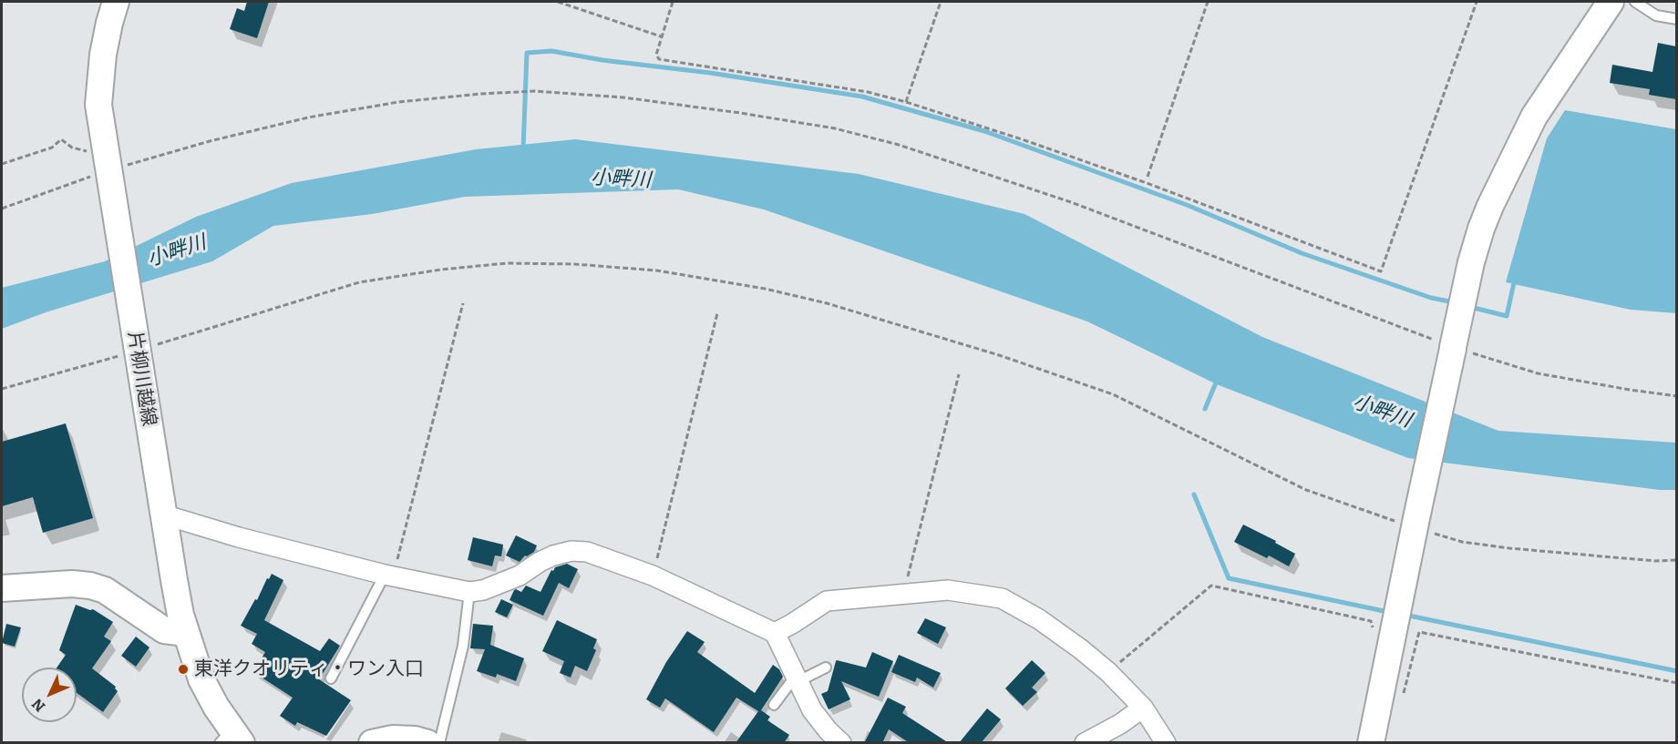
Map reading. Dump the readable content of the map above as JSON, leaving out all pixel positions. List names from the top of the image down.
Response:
{
  "streets": {
    "street": ["片柳川越線"]
  },
  "water": ["小畔川"],
  "places": ["東洋クオリティ・ワン入口"],
  "north": "bottom left"
}
